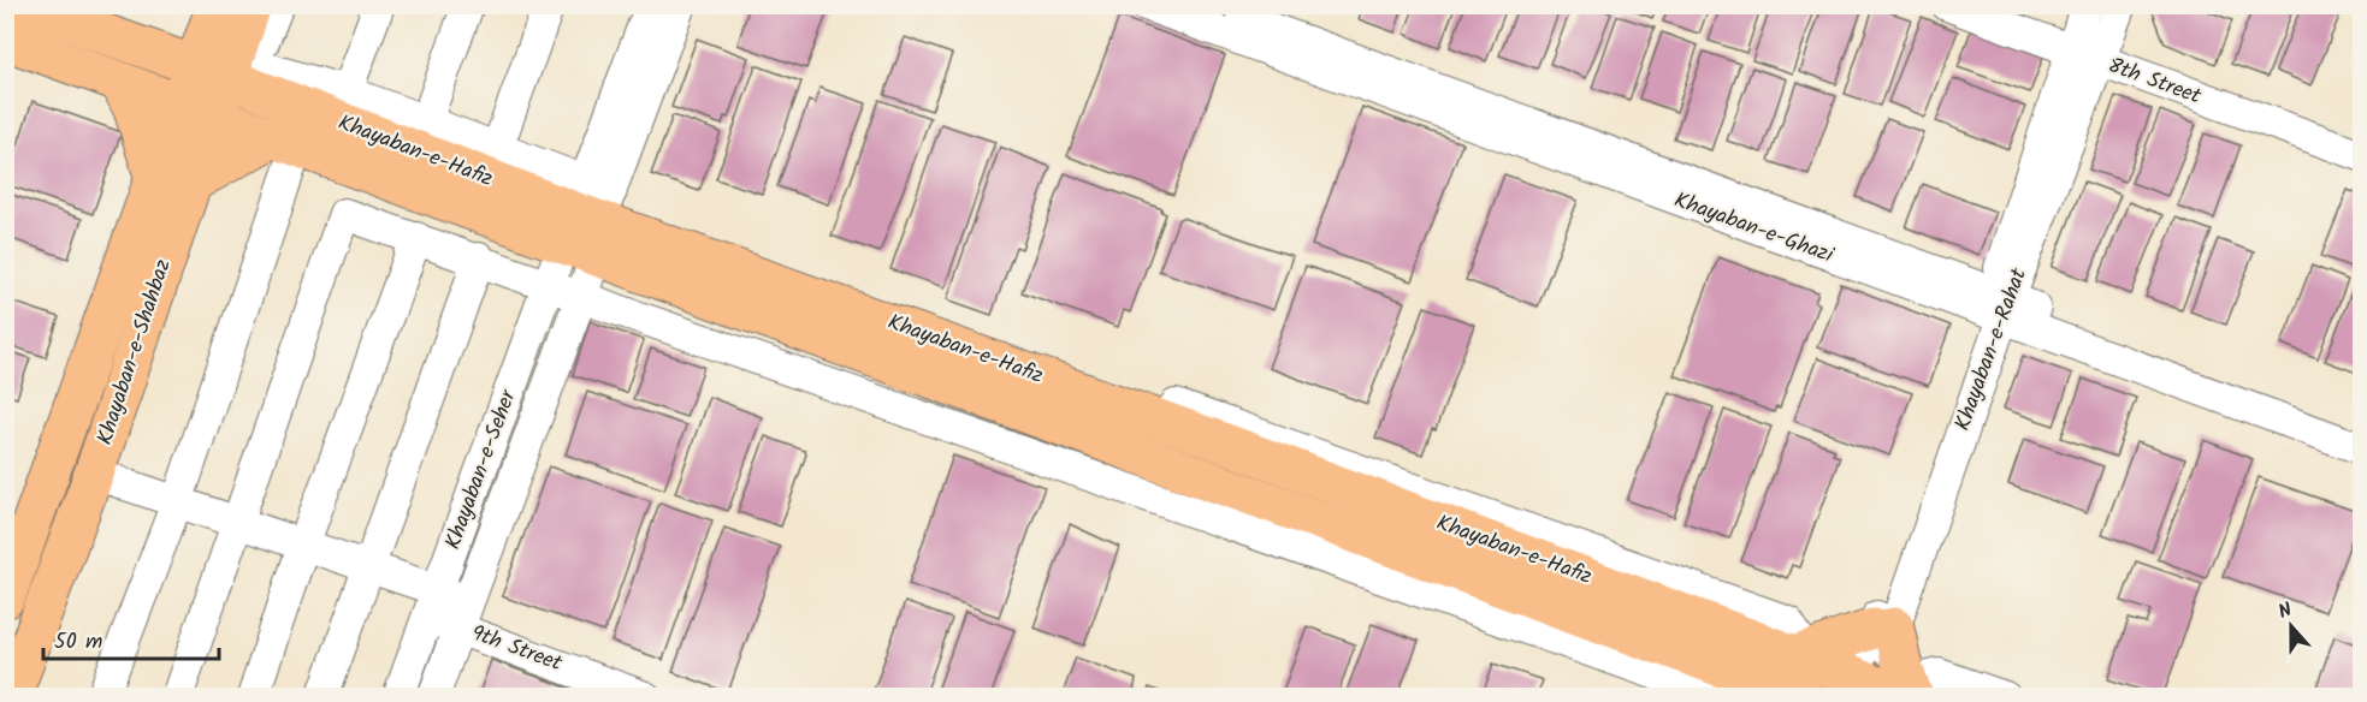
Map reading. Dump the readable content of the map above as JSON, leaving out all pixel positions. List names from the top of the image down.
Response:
{
  "streets": {
    "main road": ["Khayaban-e-Hafiz", "Khayaban-e-Shahbaz"],
    "street": [
      "8th Street",
      "Khayaban-e-Ghazi",
      "Khayaban-e-Rahat",
      "Khayaban-e-Seher",
      "9th Street"
    ]
  },
  "crossings": [
    ["8th Street", "Khayaban-e-Rahat"],
    ["Khayaban-e-Hafiz", "Khayaban-e-Rahat"],
    ["Khayaban-e-Hafiz", "Khayaban-e-Shahbaz"],
    ["Khayaban-e-Hafiz", "Khayaban-e-Seher"],
    ["Khayaban-e-Ghazi", "Khayaban-e-Rahat"],
    ["Khayaban-e-Shahbaz", "9th Street"],
    ["Khayaban-e-Seher", "9th Street"]
  ],
  "scale_bar": "50 m",
  "north": "top"
}
